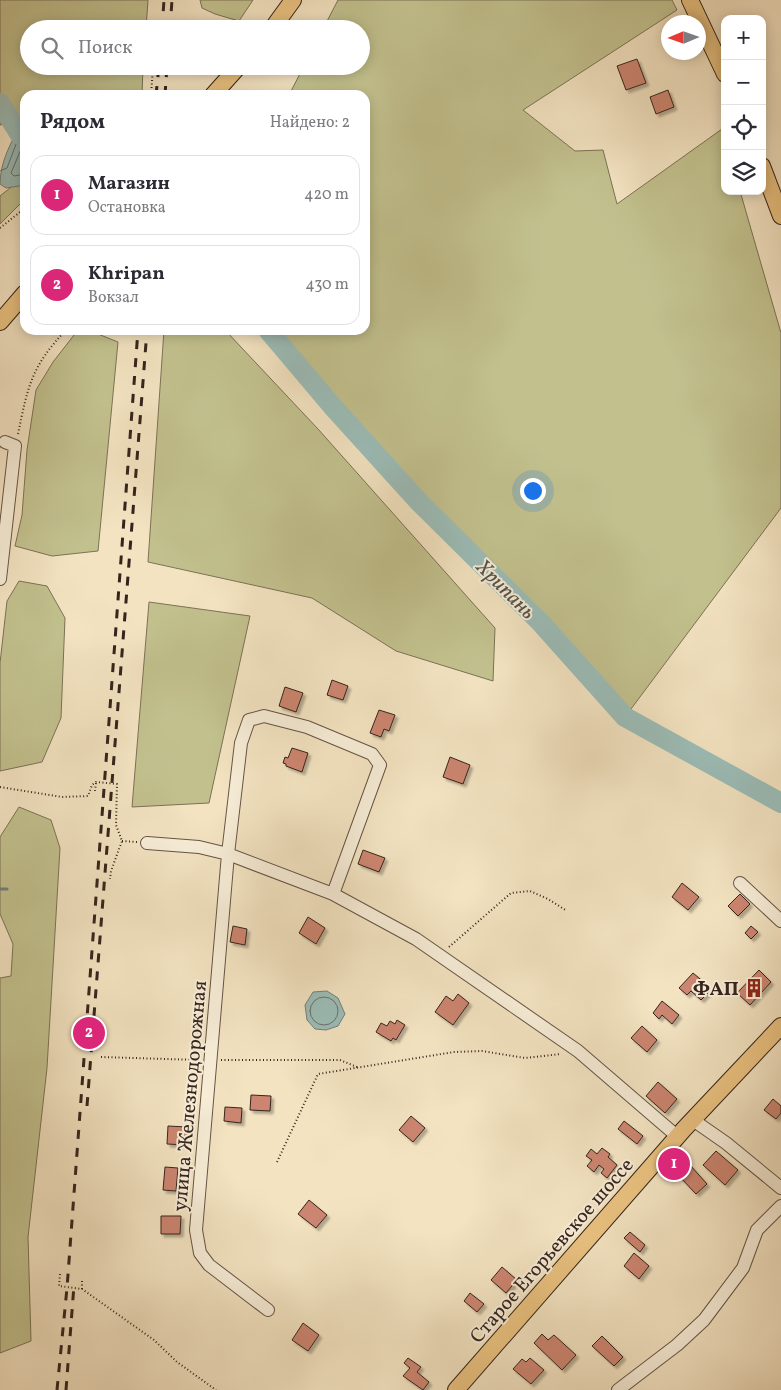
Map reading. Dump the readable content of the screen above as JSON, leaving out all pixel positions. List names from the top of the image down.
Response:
{
  "streets": {
    "main road": ["Старое Егорьевское шоссе"],
    "street": ["улица Железнодорожная"]
  },
  "water": ["Хрипань"],
  "places": {
    "building": ["ФАП"]
  },
  "north": "left",
  "page": {
    "map_buttons": ["+", "−"],
    "search": "Поиск",
    "heading": ["Рядом", "Найдено: 2"],
    "list": [
      {
        "mark": "1",
        "name": "Магазин",
        "note": "Остановка",
        "value": "420 m"
      },
      {
        "mark": "2",
        "name": "Khripan",
        "note": "Вокзал",
        "value": "430 m"
      }
    ],
    "pins": ["2", "1"]
  }
}
